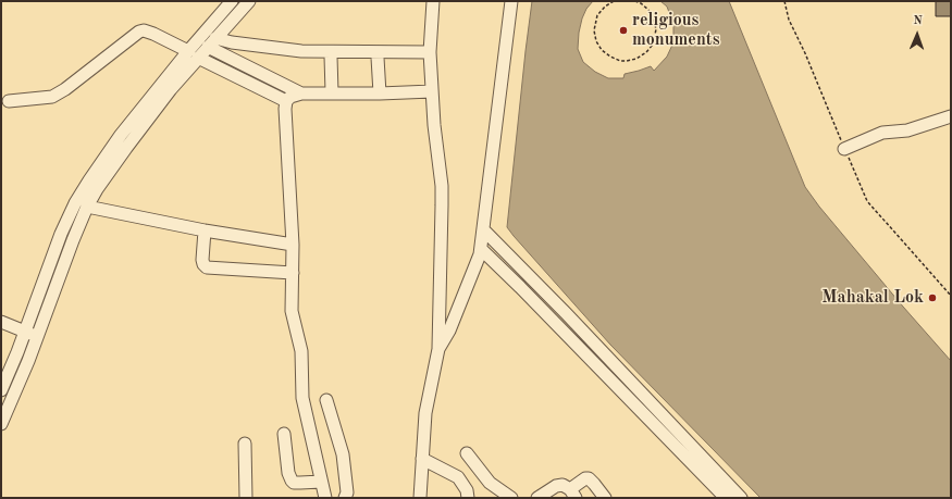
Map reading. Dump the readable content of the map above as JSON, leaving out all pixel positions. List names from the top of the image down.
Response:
{
  "places": ["religious monuments", "Mahakal Lok"],
  "north": "top"
}
